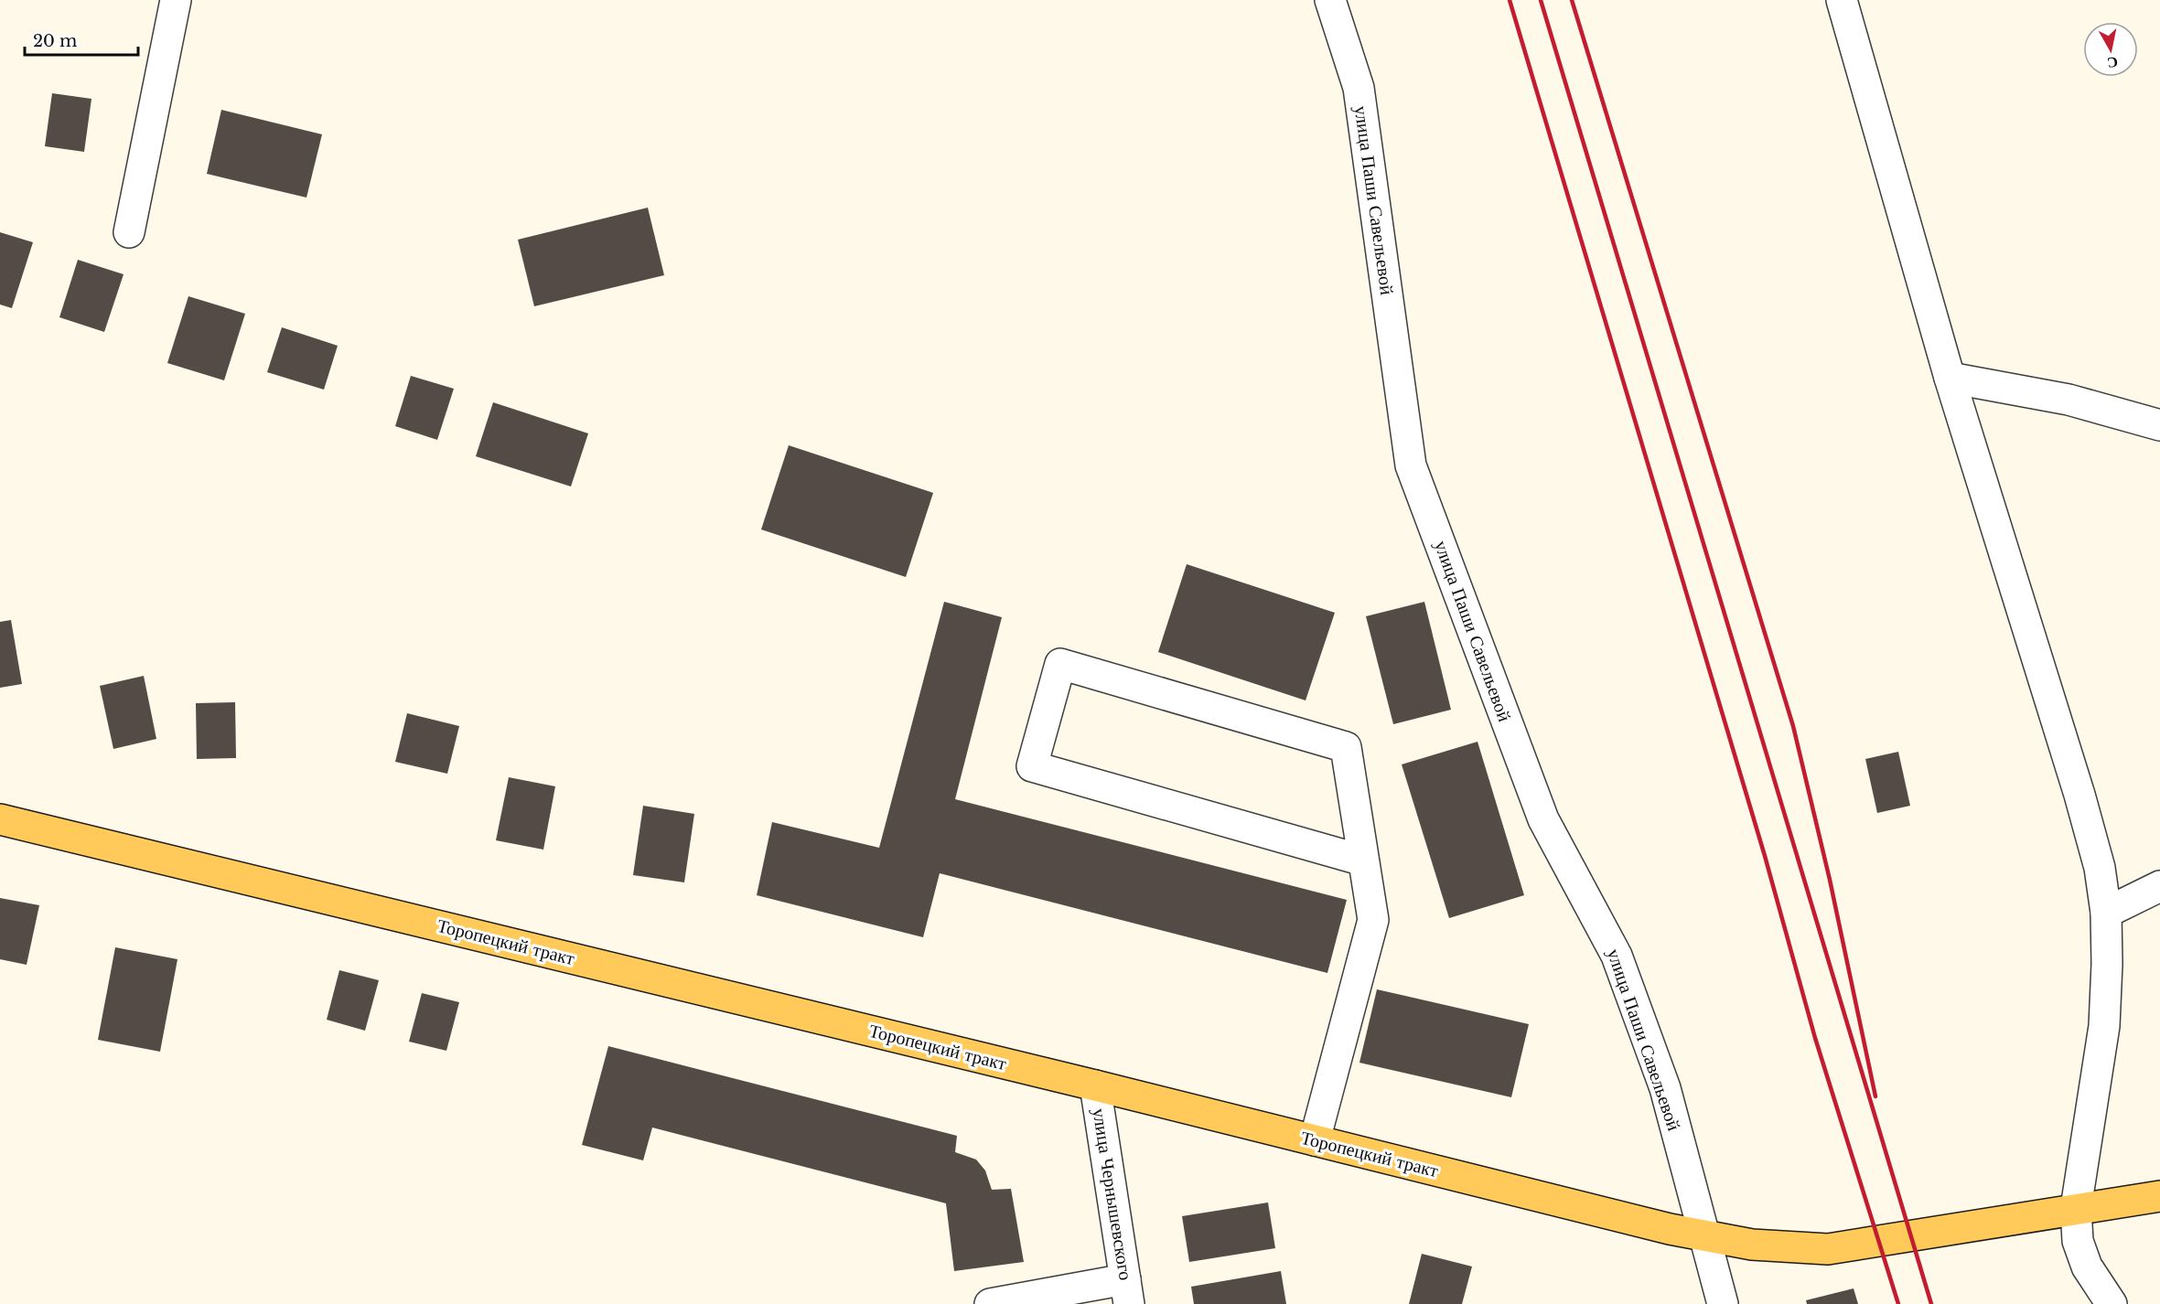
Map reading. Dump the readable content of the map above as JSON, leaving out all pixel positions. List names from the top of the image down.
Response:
{
  "streets": {
    "main road": ["Торопецкий тракт"],
    "street": ["улица Паши Савельевой", "улица Чернышевского"]
  },
  "crossings": [
    ["улица Паши Савельевой", "Торопецкий тракт"],
    ["Торопецкий тракт", "улица Чернышевского"]
  ],
  "scale_bar": "20 m",
  "north": "bottom"
}
